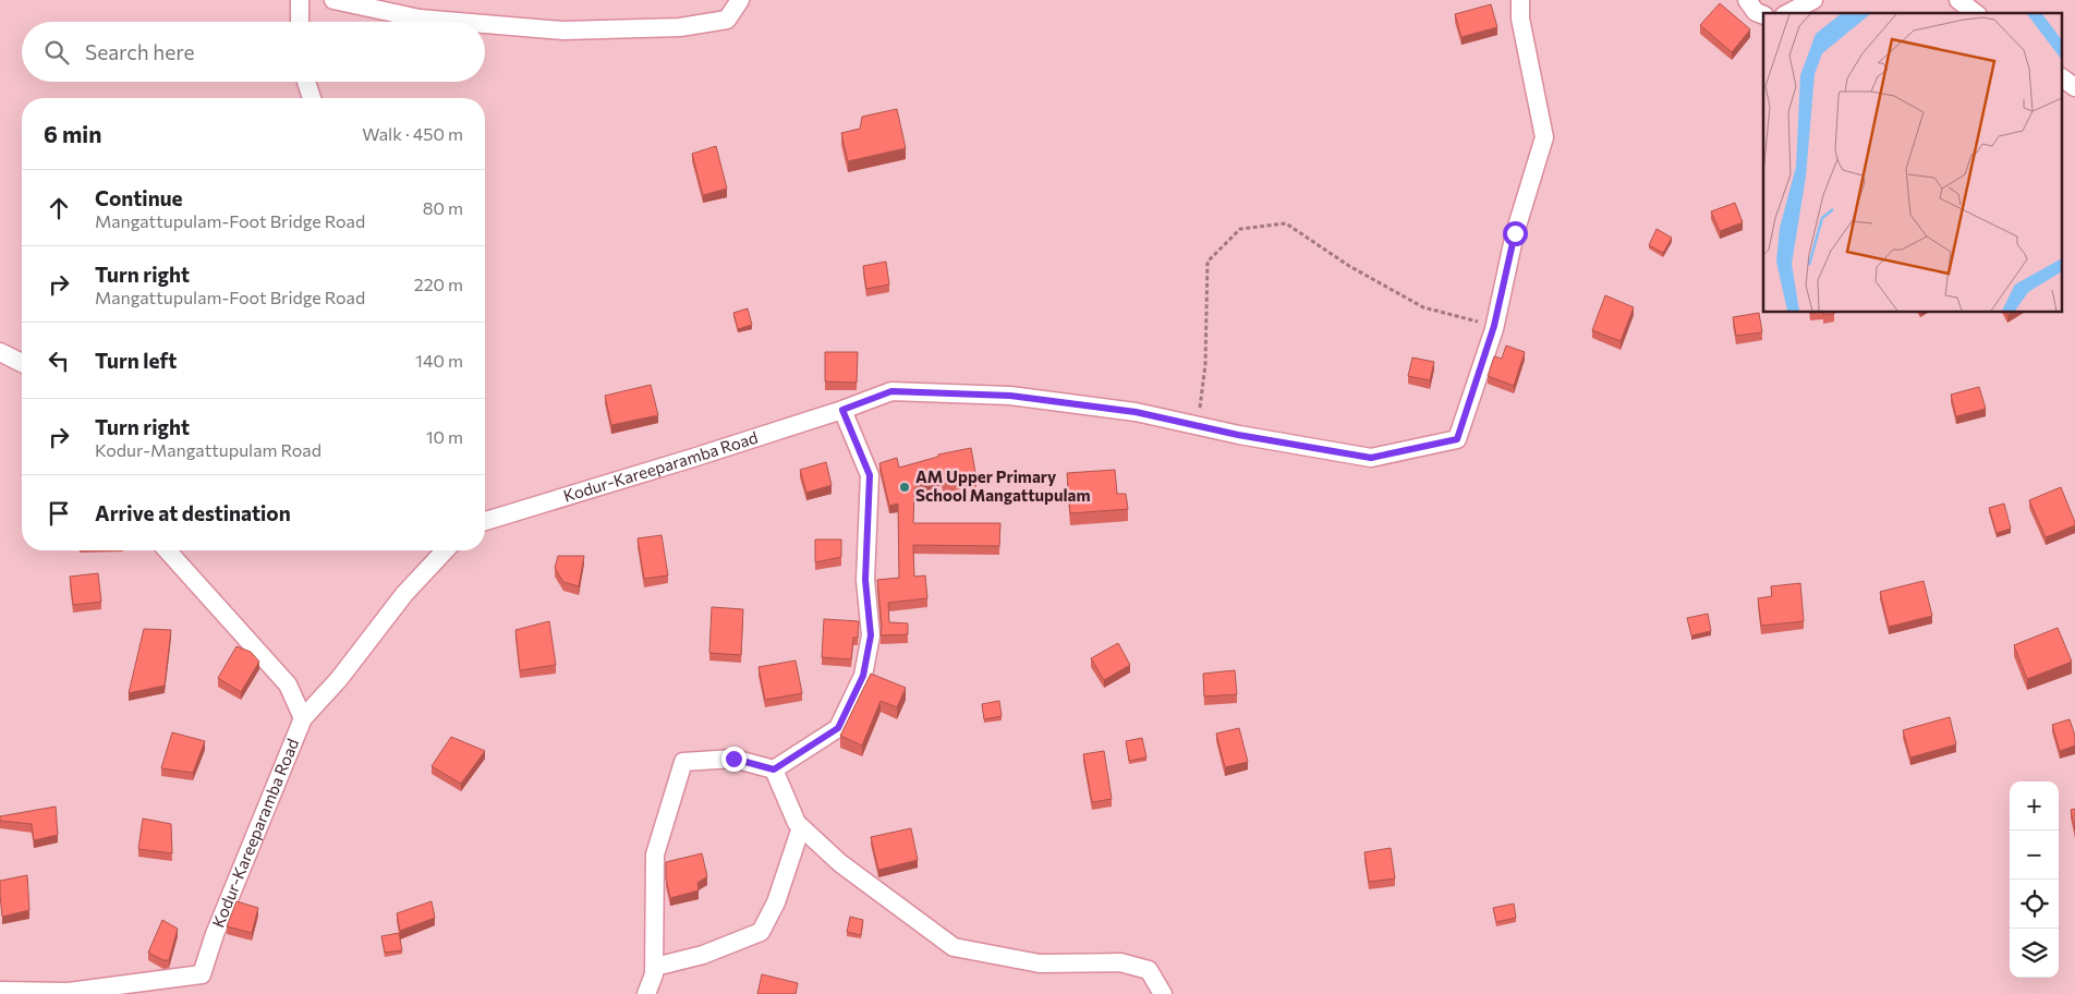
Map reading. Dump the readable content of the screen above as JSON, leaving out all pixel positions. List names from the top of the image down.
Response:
{
  "streets": {
    "street": ["Kodur-Kareeparamba Road"]
  },
  "places": ["AM Upper Primary School Mangattupulam"],
  "page": {
    "search": "Search here",
    "heading": ["6 min", "Walk · 450 m"],
    "list": [
      ["Continue", "Mangattupulam-Foot Bridge Road", "80 m"],
      ["Turn right", "Mangattupulam-Foot Bridge Road", "220 m"],
      ["Turn left", "140 m"],
      ["Turn right", "Kodur-Mangattupulam Road", "10 m"],
      "Arrive at destination"
    ],
    "map_buttons": ["+", "−"]
  }
}
